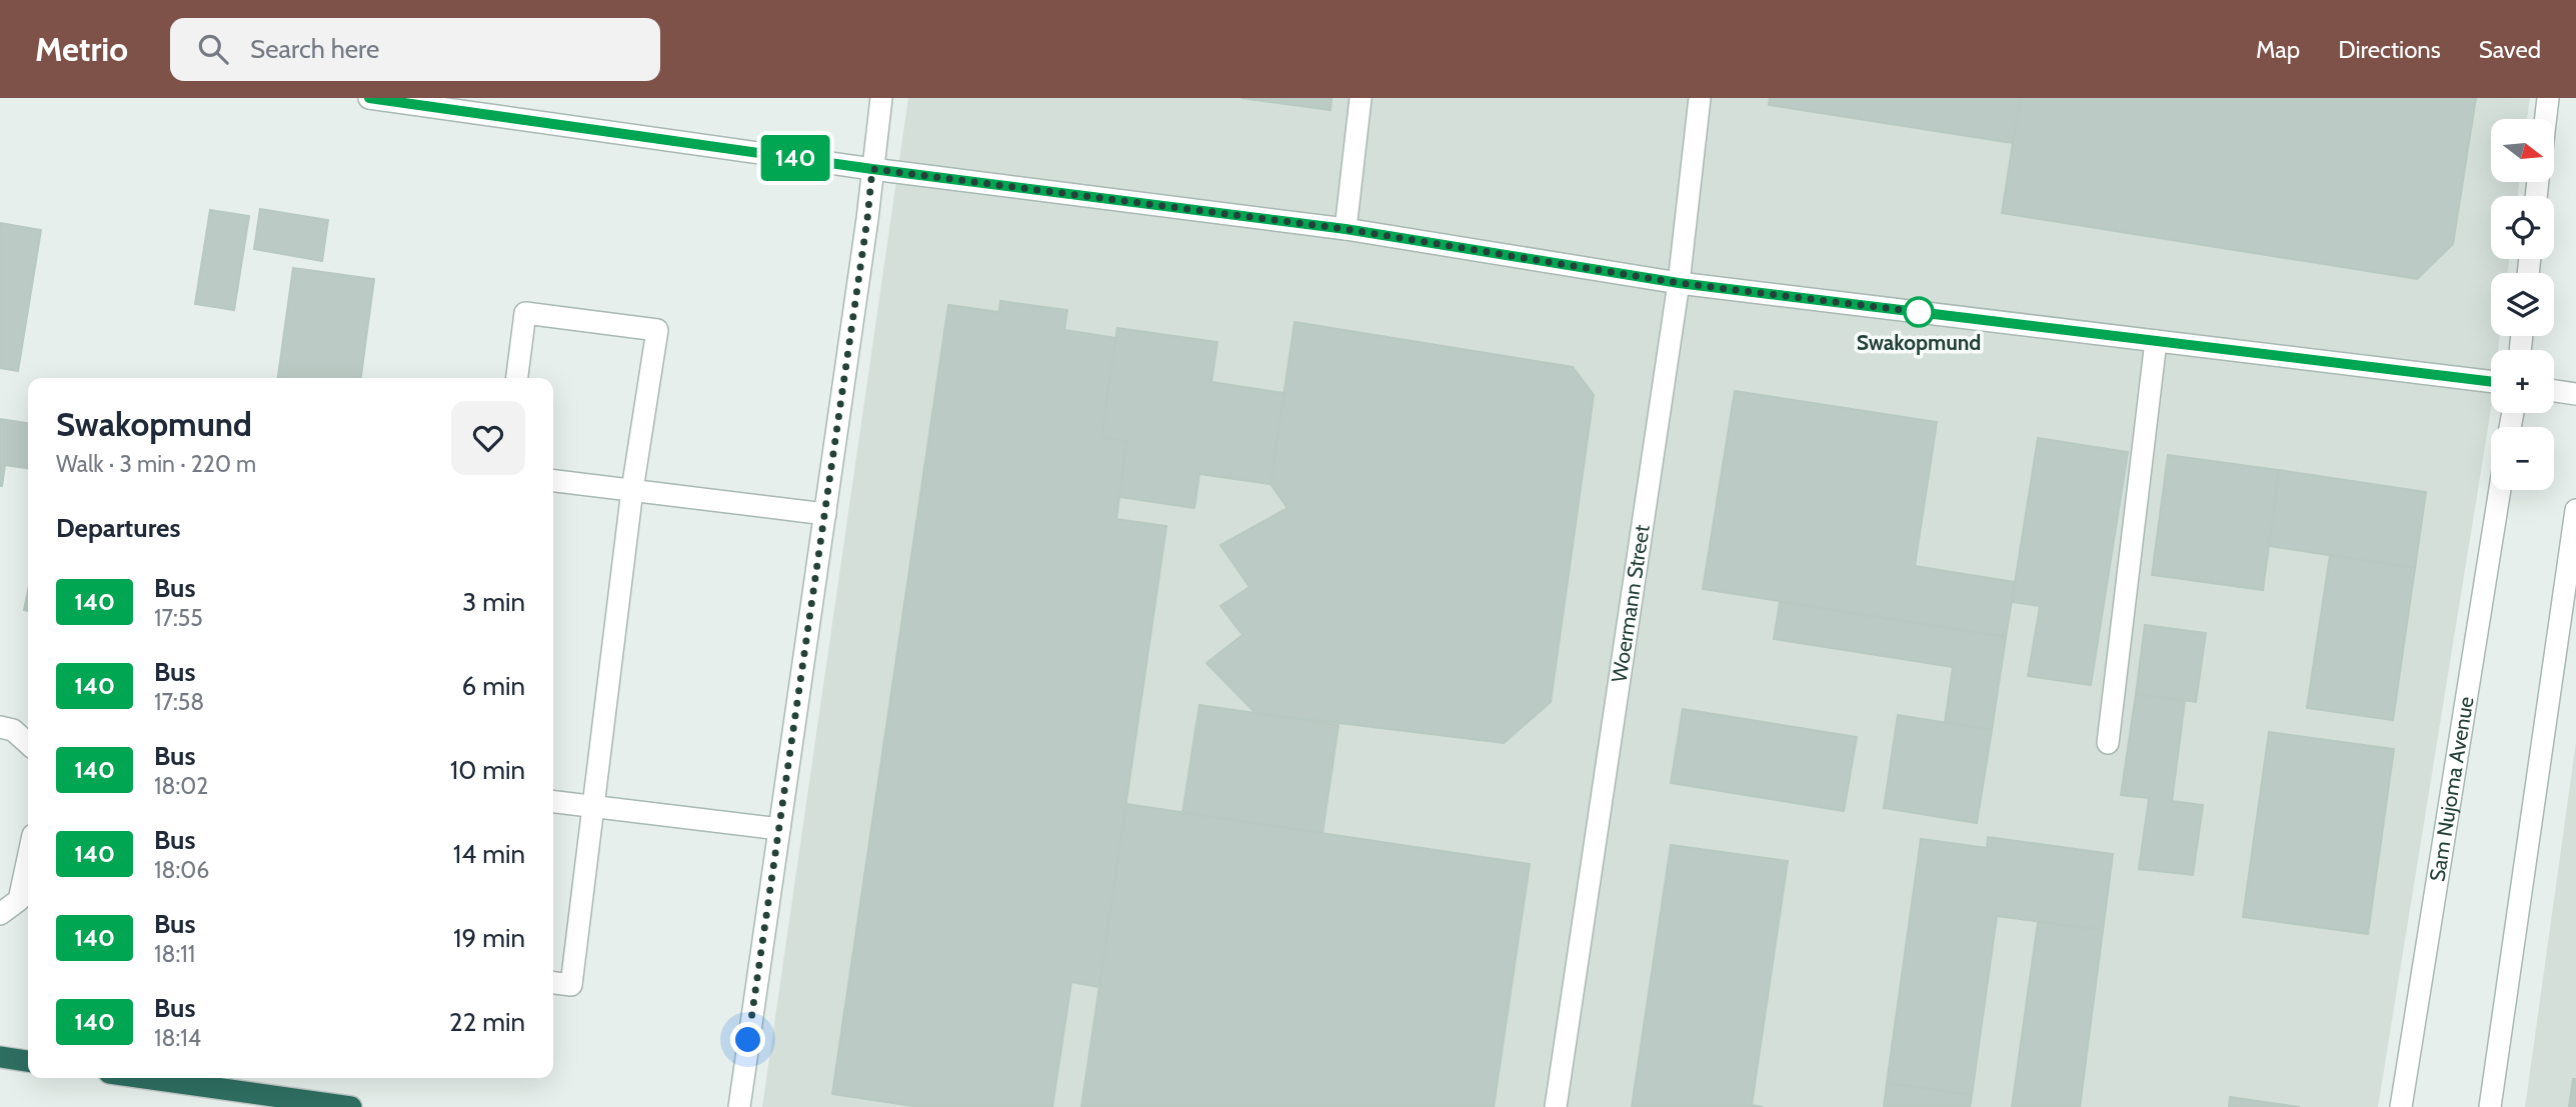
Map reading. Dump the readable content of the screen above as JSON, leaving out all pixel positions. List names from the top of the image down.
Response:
{
  "streets": {
    "street": ["Woermann Street", "Sam Nujoma Avenue"]
  },
  "places": ["Swakopmund"],
  "lines": ["bus line 140"],
  "north": "right",
  "page": {
    "header": "Metrio",
    "search": "Search here",
    "nav": ["Map", "Directions", "Saved"],
    "on_map": "140",
    "map_buttons": ["+", "−"],
    "heading": [
      ["Swakopmund", "Walk · 3 min · 220 m"],
      "Departures"
    ],
    "list": [
      {
        "mark": "140",
        "name": "Bus",
        "note": "17:55",
        "value": "3 min"
      },
      {
        "mark": "140",
        "name": "Bus",
        "note": "17:58",
        "value": "6 min"
      },
      {
        "mark": "140",
        "name": "Bus",
        "note": "18:02",
        "value": "10 min"
      },
      {
        "mark": "140",
        "name": "Bus",
        "note": "18:06",
        "value": "14 min"
      },
      {
        "mark": "140",
        "name": "Bus",
        "note": "18:11",
        "value": "19 min"
      },
      {
        "mark": "140",
        "name": "Bus",
        "note": "18:14",
        "value": "22 min"
      }
    ]
  }
}
